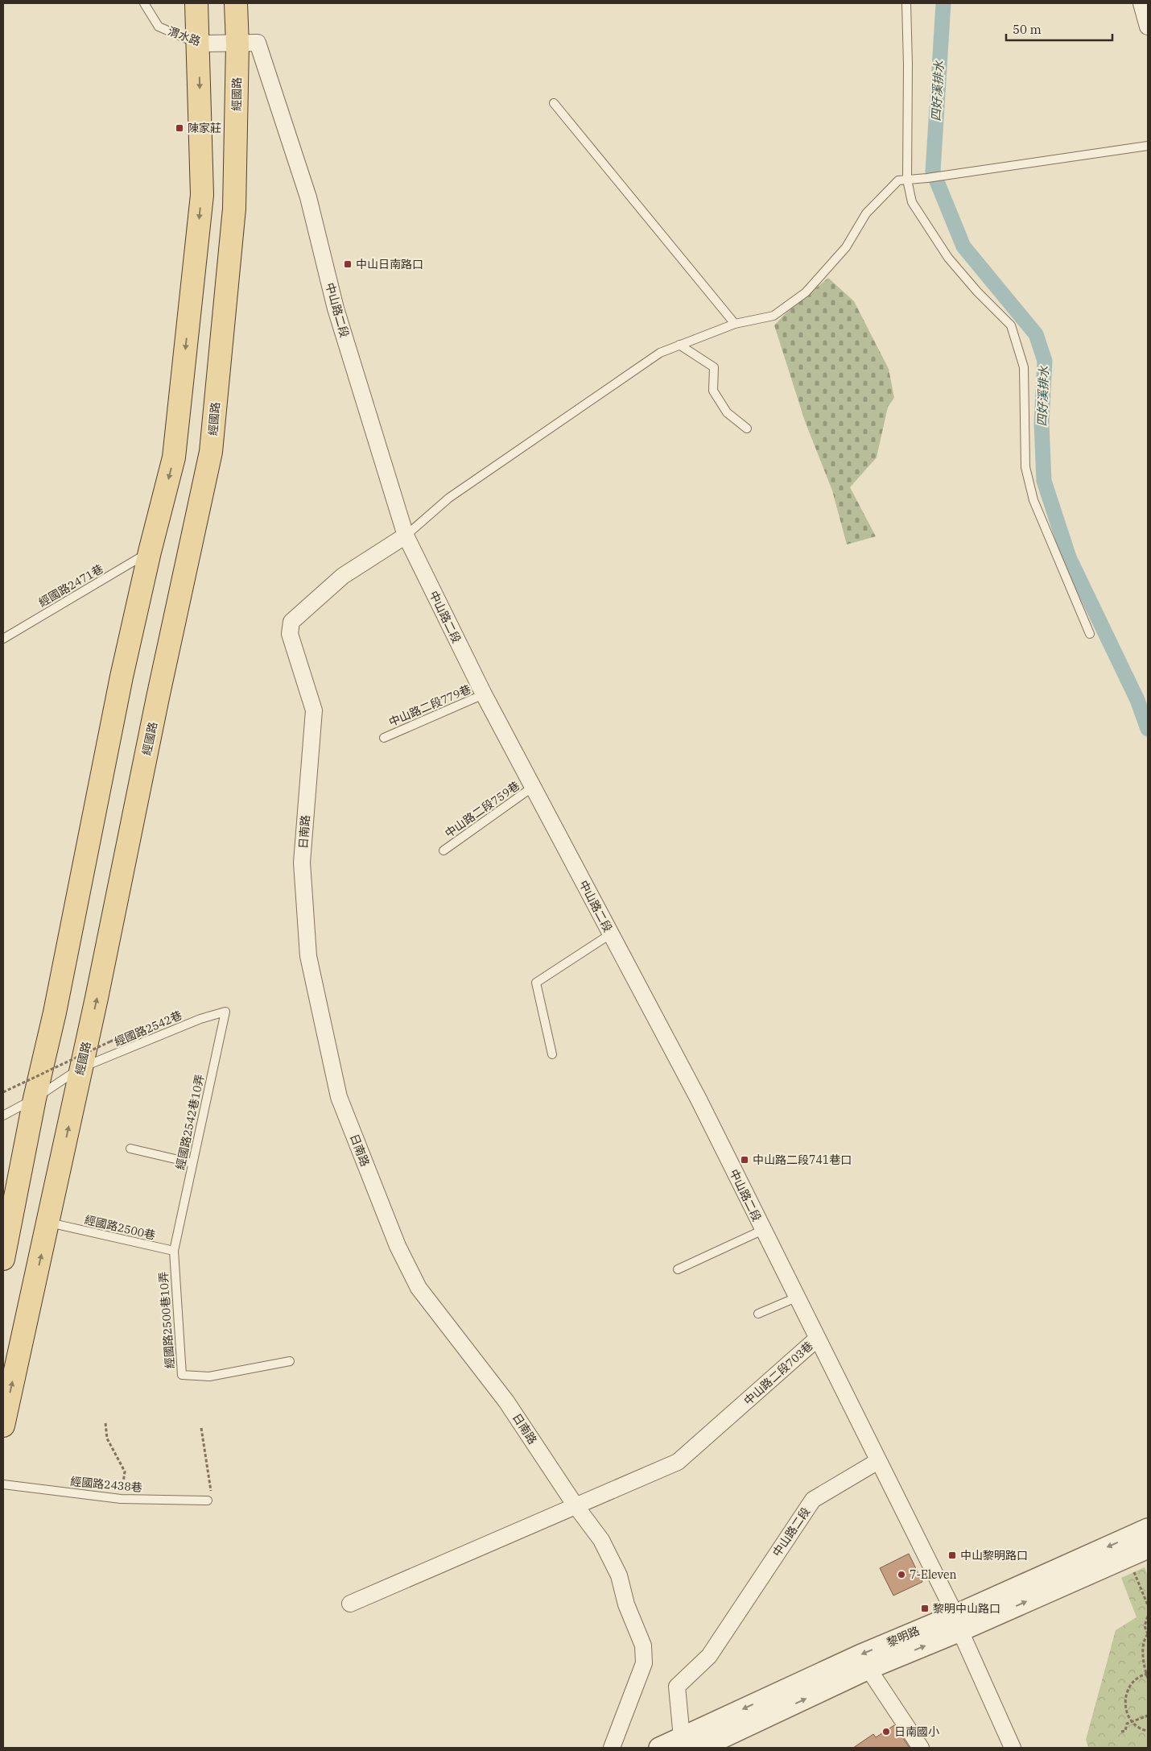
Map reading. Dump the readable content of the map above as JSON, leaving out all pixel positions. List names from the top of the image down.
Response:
{
  "streets": {
    "main road": ["經國路"],
    "street": [
      "渭水路",
      "中山路二段",
      "日南路",
      "中山路二段703巷",
      "黎明路"
    ],
    "lane": [
      "經國路2471巷",
      "中山路二段779巷",
      "中山路二段759巷",
      "經國路2542巷",
      "經國路2542巷10弄",
      "經國路2500巷",
      "經國路2500巷10弄",
      "經國路2438巷"
    ]
  },
  "crossings": [
    ["渭水路", "經國路"],
    ["渭水路", "中山路二段"],
    ["經國路", "中山路二段"],
    ["經國路", "經國路2542巷"],
    ["經國路", "經國路2500巷"],
    ["中山路二段", "中山路二段779巷"],
    ["中山路二段", "中山路二段759巷"],
    ["中山路二段", "日南路"],
    ["中山路二段", "中山路二段703巷"],
    ["中山路二段", "黎明路"],
    ["日南路", "中山路二段703巷"],
    ["經國路2542巷", "經國路2542巷10弄"],
    ["經國路2542巷10弄", "經國路2500巷"],
    ["經國路2542巷10弄", "經國路2500巷10弄"],
    ["經國路2500巷", "經國路2500巷10弄"]
  ],
  "water": ["四好溪排水"],
  "places": {
    "transit": [
      "陳家莊",
      "中山日南路口",
      "中山路二段741巷口",
      "中山黎明路口",
      "黎明中山路口"
    ],
    "other": ["7-Eleven", "日南國小"]
  },
  "scale_bar": "50 m"
}
